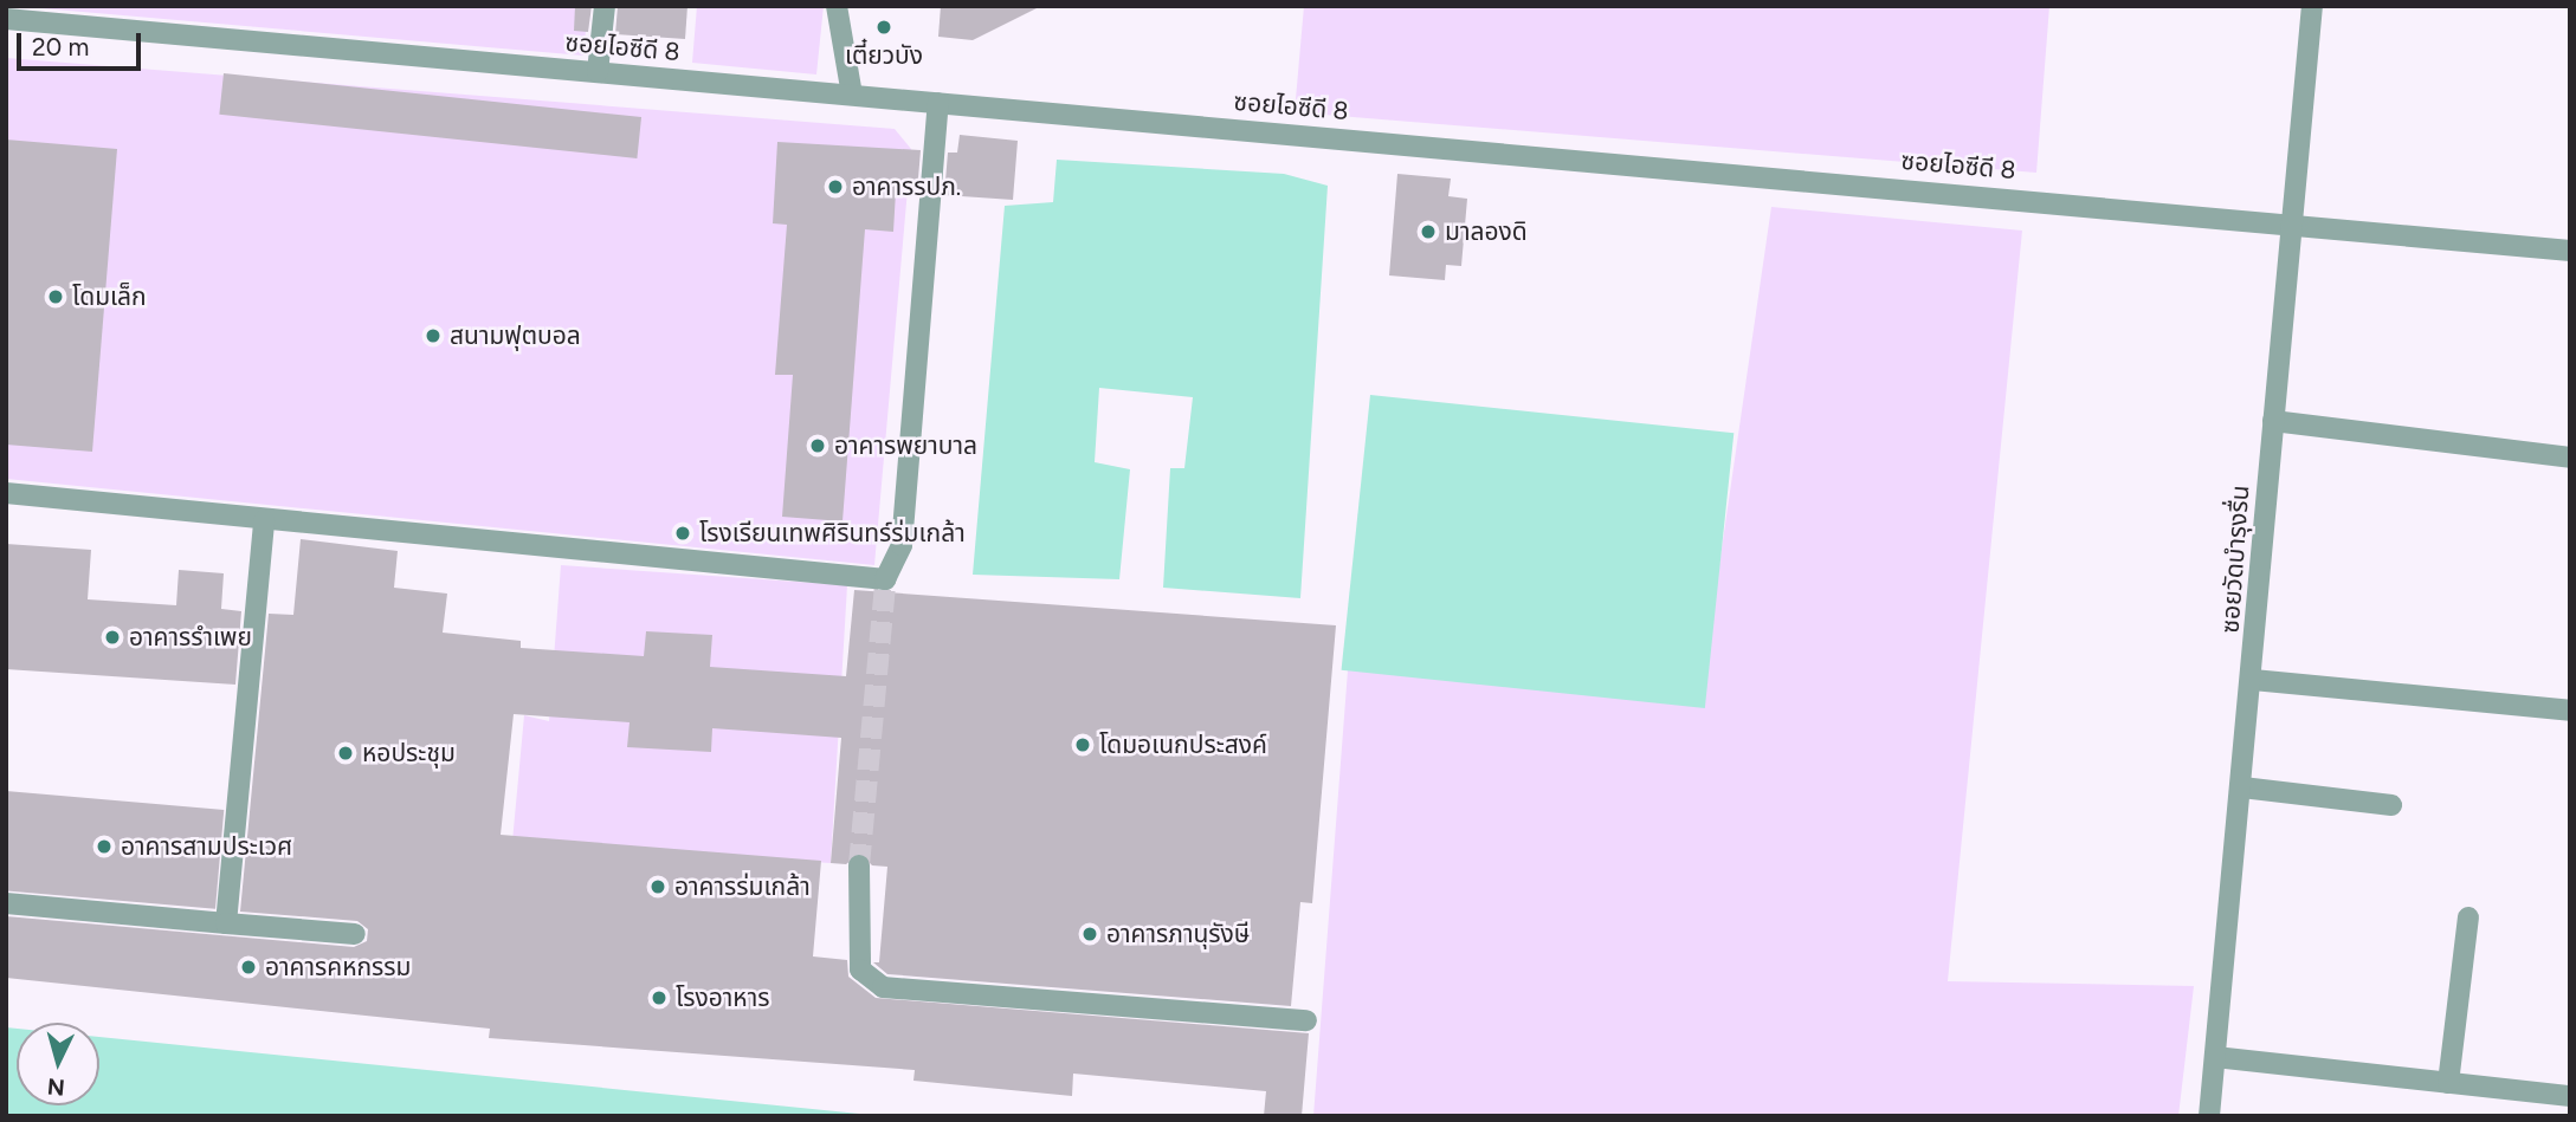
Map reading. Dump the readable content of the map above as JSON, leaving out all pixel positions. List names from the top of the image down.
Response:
{
  "streets": {
    "street": ["ซอยไอซีดี 8", "ซอยวัดบำรุงรื่น"]
  },
  "crossings": [
    ["ซอยไอซีดี 8", "ซอยวัดบำรุงรื่น"]
  ],
  "places": [
    "เตี๋ยวบัง",
    "อาคารรปภ.",
    "มาลองดิ",
    "โดมเล็ก",
    "สนามฟุตบอล",
    "อาคารพยาบาล",
    "โรงเรียนเทพศิรินทร์ร่มเกล้า",
    "อาคารรำเพย",
    "โดมอเนกประสงค์",
    "หอประชุม",
    "อาคารสามประเวศ",
    "อาคารร่มเกล้า",
    "อาคารภานุรังษี",
    "อาคารคหกรรม",
    "โรงอาหาร"
  ],
  "scale_bar": "20 m",
  "north": "bottom"
}
